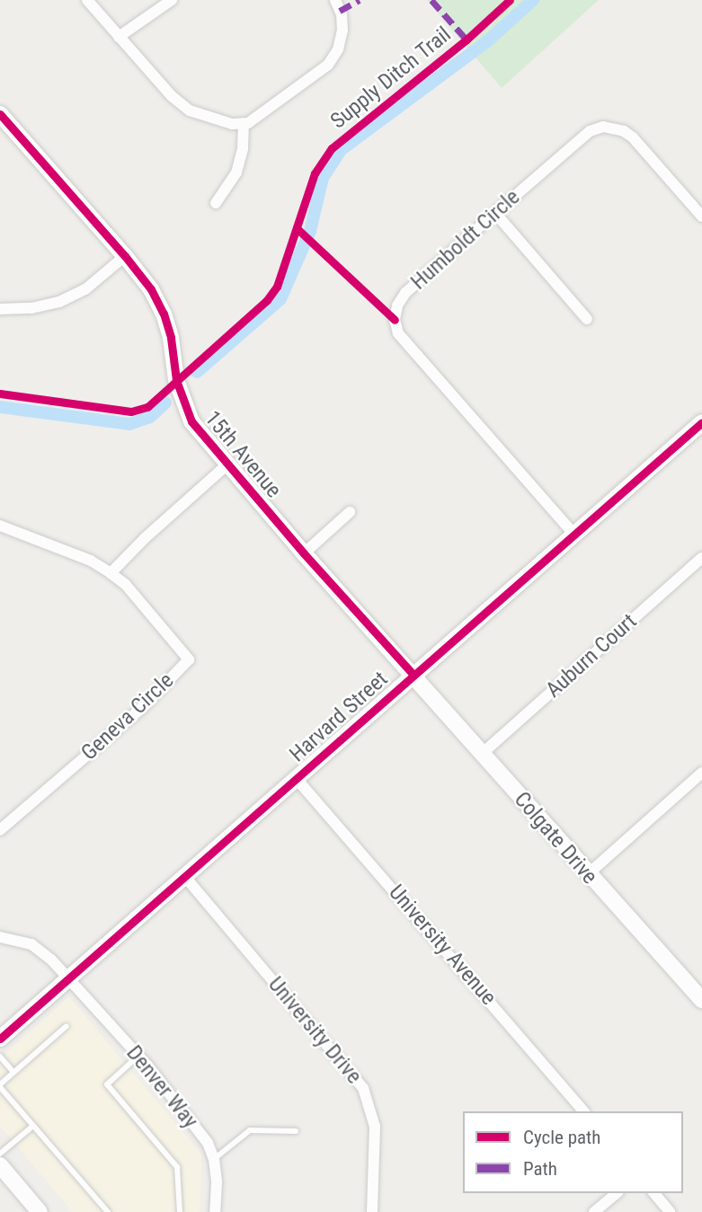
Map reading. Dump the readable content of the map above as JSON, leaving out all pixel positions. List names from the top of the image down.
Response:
{
  "streets": {
    "street": [
      "Humboldt Circle",
      "15th Avenue",
      "Auburn Court",
      "Geneva Circle",
      "Harvard Street",
      "Colgate Drive",
      "University Avenue",
      "University Drive",
      "Denver Way"
    ],
    "cycle path": ["Supply Ditch Trail"]
  },
  "crossings": [
    ["Humboldt Circle", "Harvard Street"],
    ["15th Avenue", "Harvard Street"],
    ["15th Avenue", "Colgate Drive"],
    ["Auburn Court", "Colgate Drive"],
    ["Harvard Street", "Colgate Drive"],
    ["Harvard Street", "University Avenue"],
    ["Harvard Street", "University Drive"],
    ["Harvard Street", "Denver Way"]
  ],
  "legend": ["Cycle path", "Path"]
}
